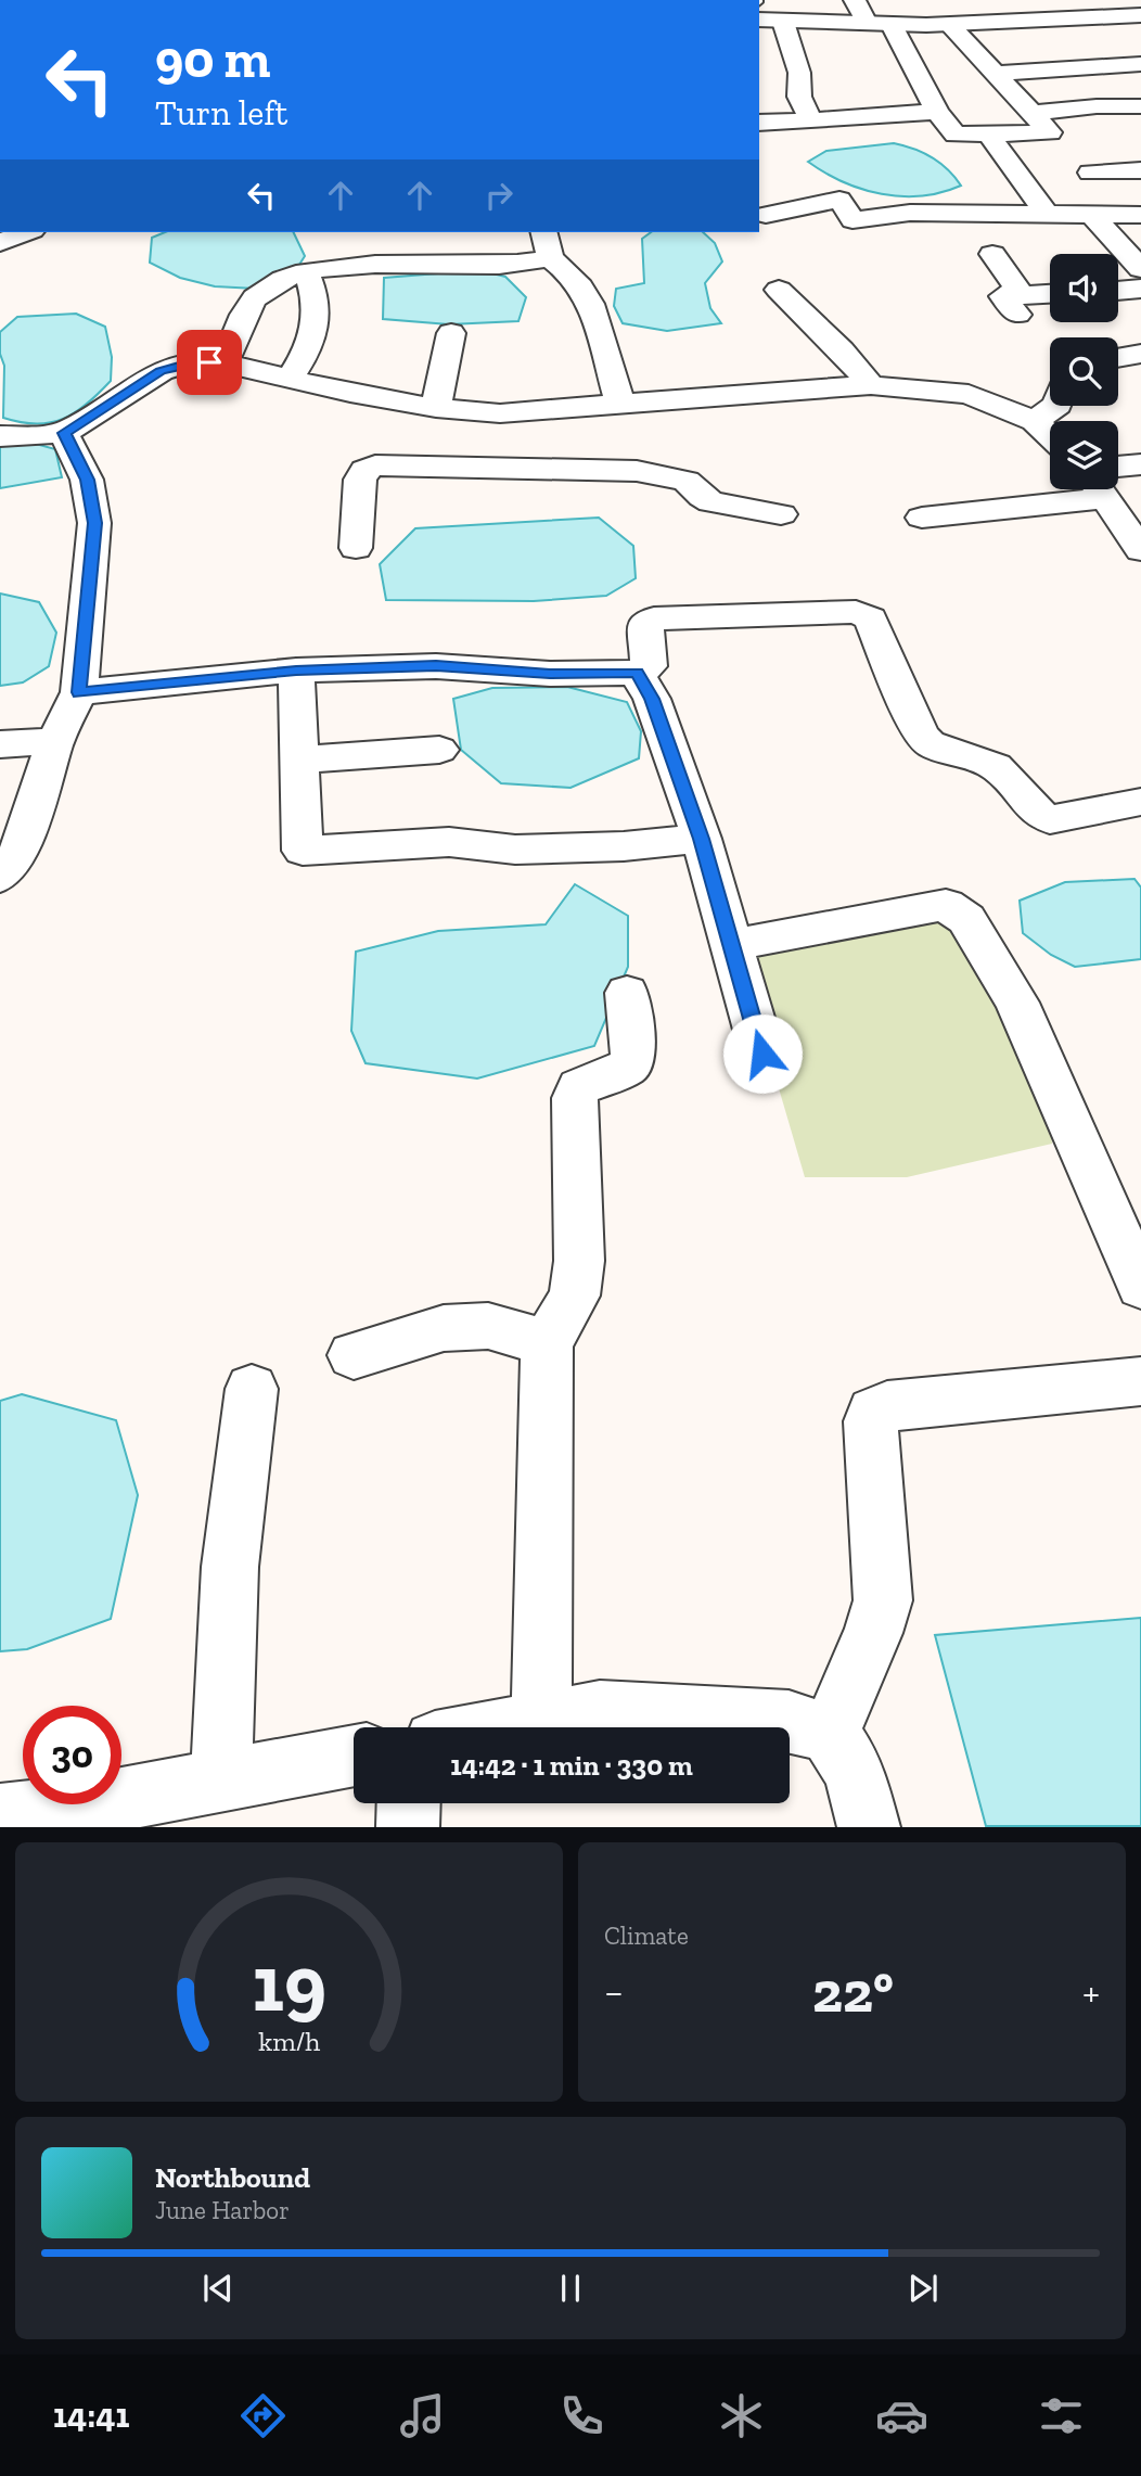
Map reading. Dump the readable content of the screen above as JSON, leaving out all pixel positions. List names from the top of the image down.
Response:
{
  "page": {
    "turn": ["90 m", "Turn left"],
    "limit": "30",
    "trip": "14:42 · 1 min · 330 m",
    "tile": "Climate",
    "heat": ["−", "22°", "+"],
    "song": ["Northbound", "June Harbor"],
    "tabs": "14:41",
    "gauge": ["19", "km/h"]
  }
}
